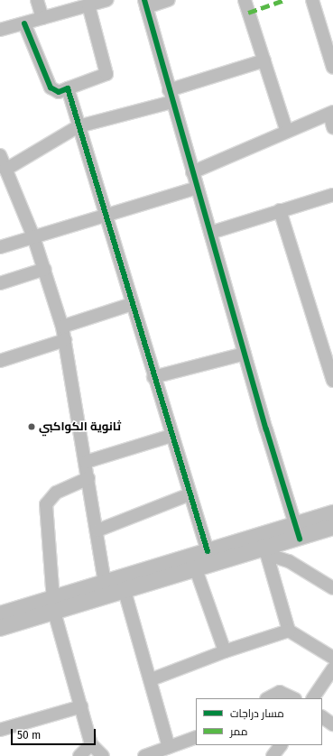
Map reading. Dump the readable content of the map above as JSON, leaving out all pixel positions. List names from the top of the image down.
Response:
{
  "places": ["ثانوية الكواكبي"],
  "legend": ["مسار دراجات", "ممر"],
  "scale_bar": "50 m"
}
